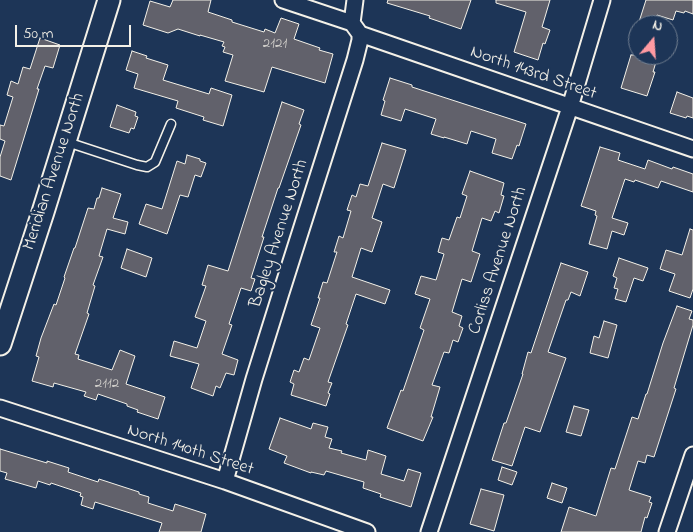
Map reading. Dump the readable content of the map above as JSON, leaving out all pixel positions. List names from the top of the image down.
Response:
{
  "streets": {
    "street": [
      "North 143rd Street",
      "Meridian Avenue North",
      "Bagley Avenue North",
      "Corliss Avenue North",
      "North 140th Street"
    ]
  },
  "crossings": [
    ["North 143rd Street", "Bagley Avenue North"],
    ["North 143rd Street", "Corliss Avenue North"],
    ["Bagley Avenue North", "North 140th Street"]
  ],
  "house_numbers": ["2121", "2112"],
  "scale_bar": "50 m",
  "north": "top"
}
